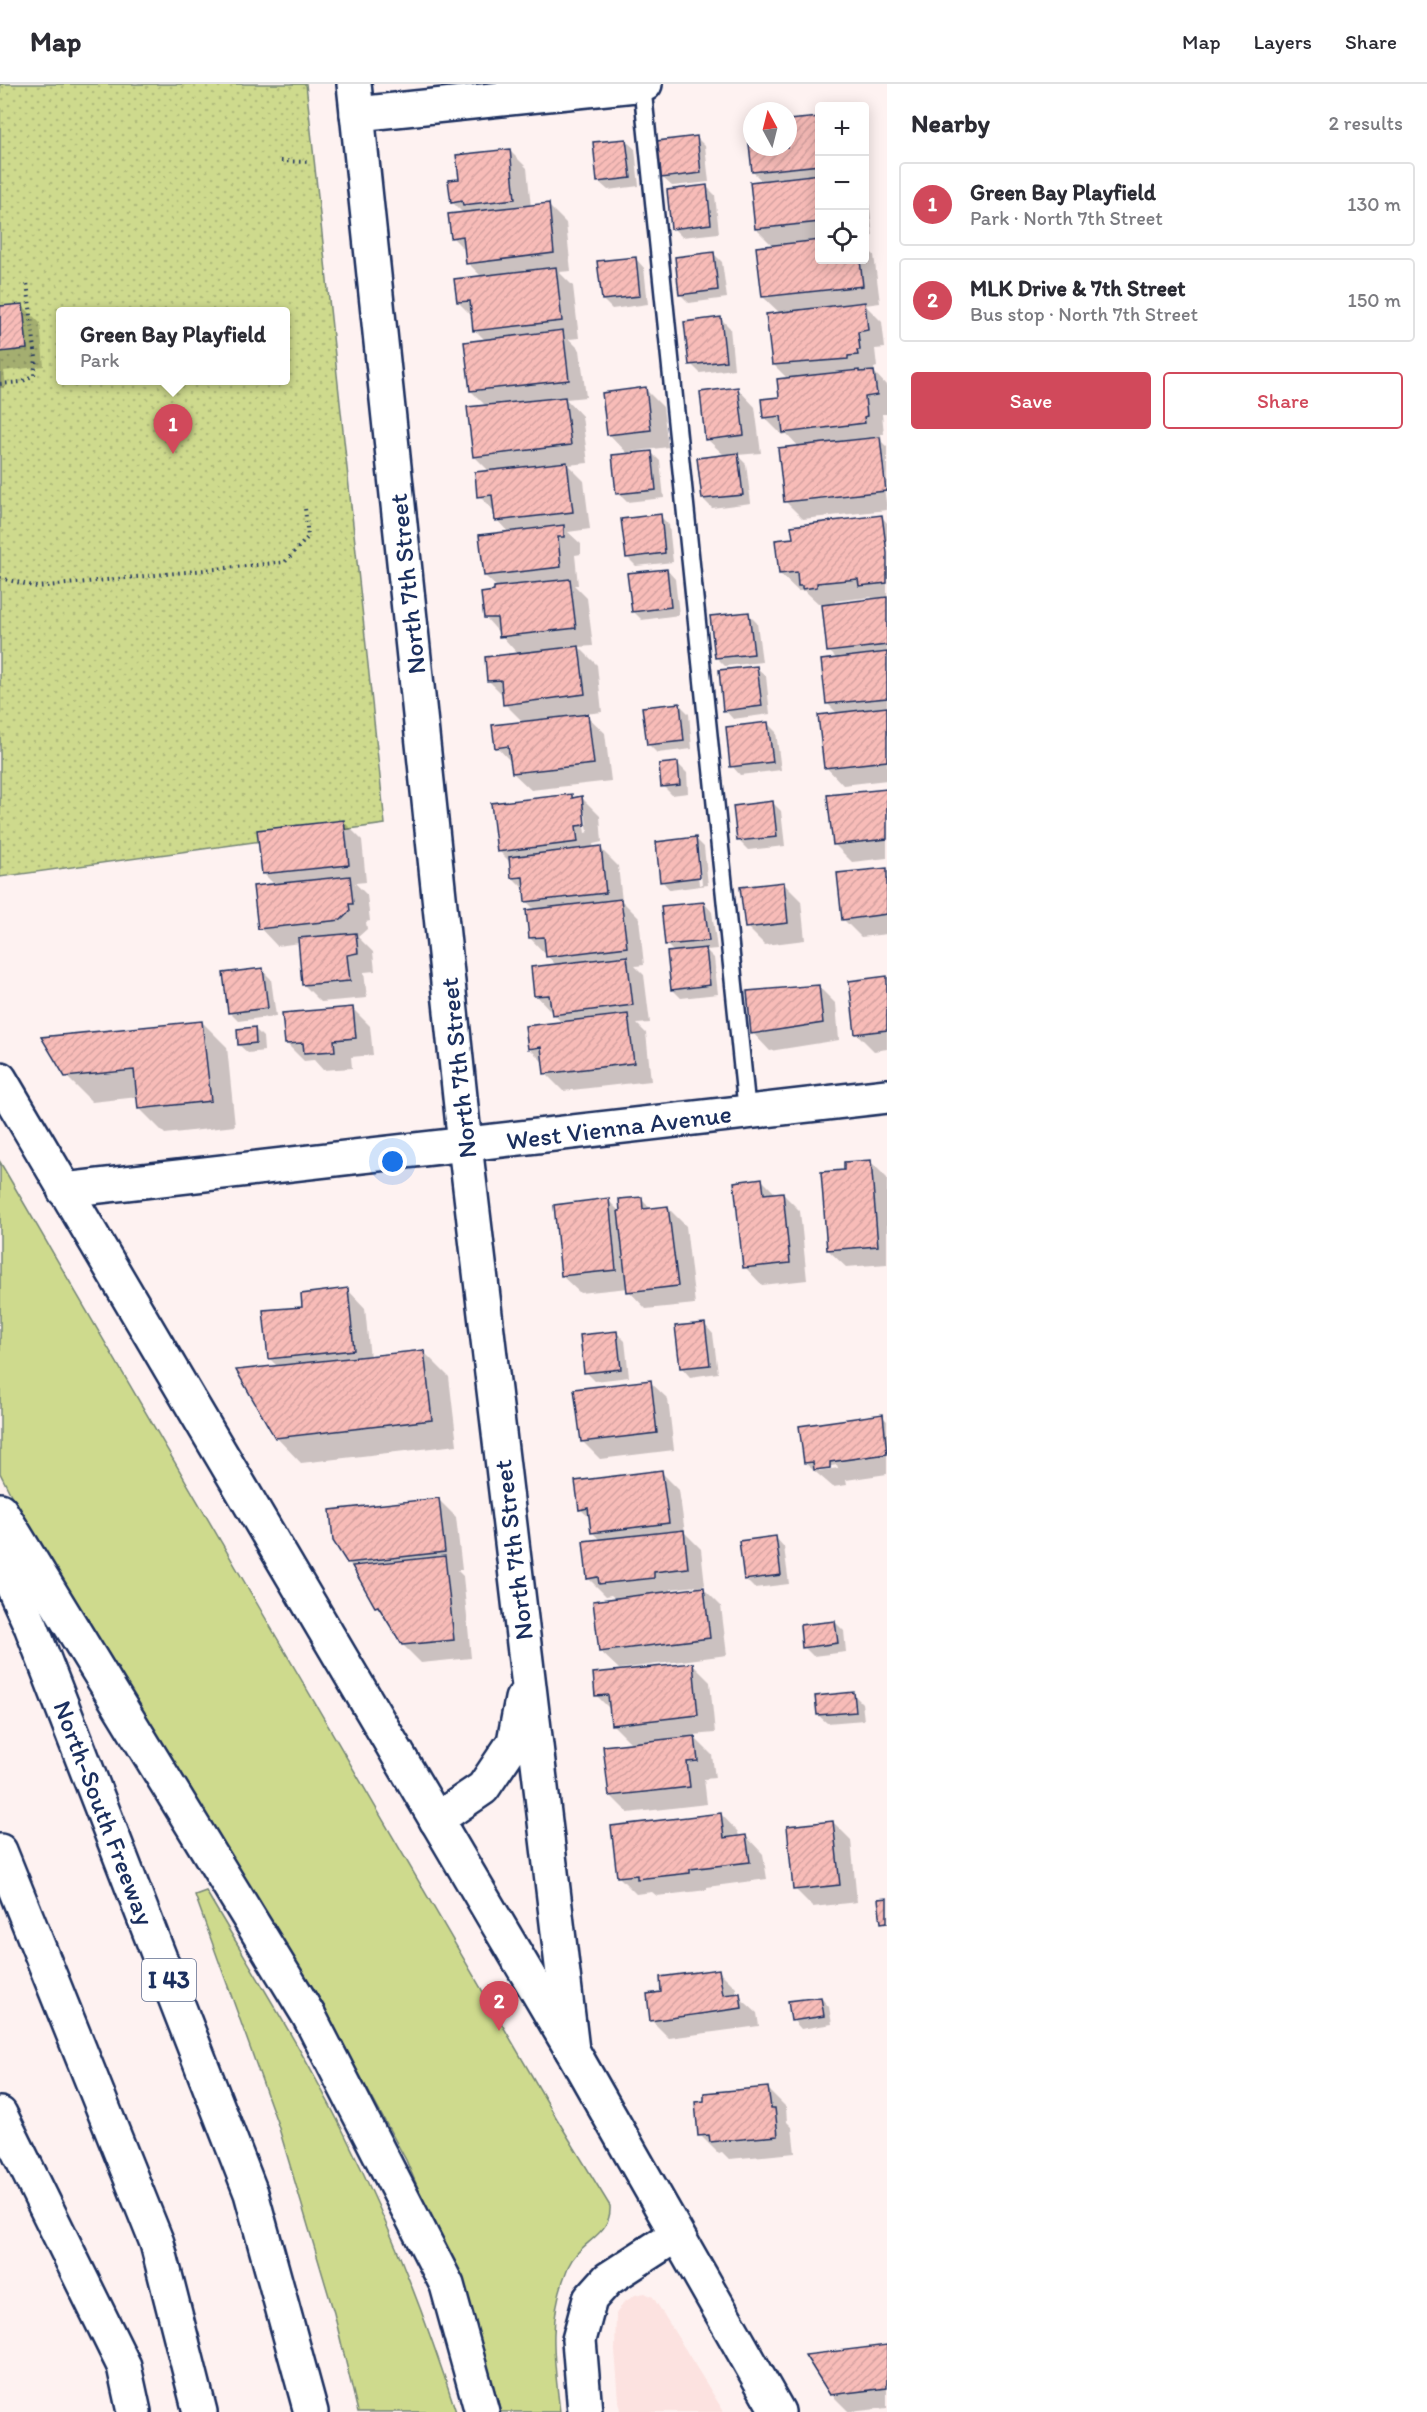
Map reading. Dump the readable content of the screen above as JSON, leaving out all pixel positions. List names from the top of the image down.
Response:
{
  "streets": {
    "main road": [
      "North 7th Street",
      "West Vienna Avenue",
      "North-South Freeway",
      "I 43"
    ]
  },
  "crossings": [
    ["North 7th Street", "West Vienna Avenue"]
  ],
  "north": "top",
  "page": {
    "header": "Map",
    "nav": ["Map", "Layers", "Share"],
    "heading": ["Nearby", "2 results"],
    "map_buttons": ["+", "−"],
    "list": [
      {
        "mark": "1",
        "name": "Green Bay Playfield",
        "note": "Park · North 7th Street",
        "value": "130 m"
      },
      {
        "mark": "2",
        "name": "MLK Drive & 7th Street",
        "note": "Bus stop · North 7th Street",
        "value": "150 m"
      }
    ],
    "popup": ["Green Bay Playfield", "Park"],
    "buttons": ["Save", "Share"],
    "pins": ["1", "2"]
  }
}
